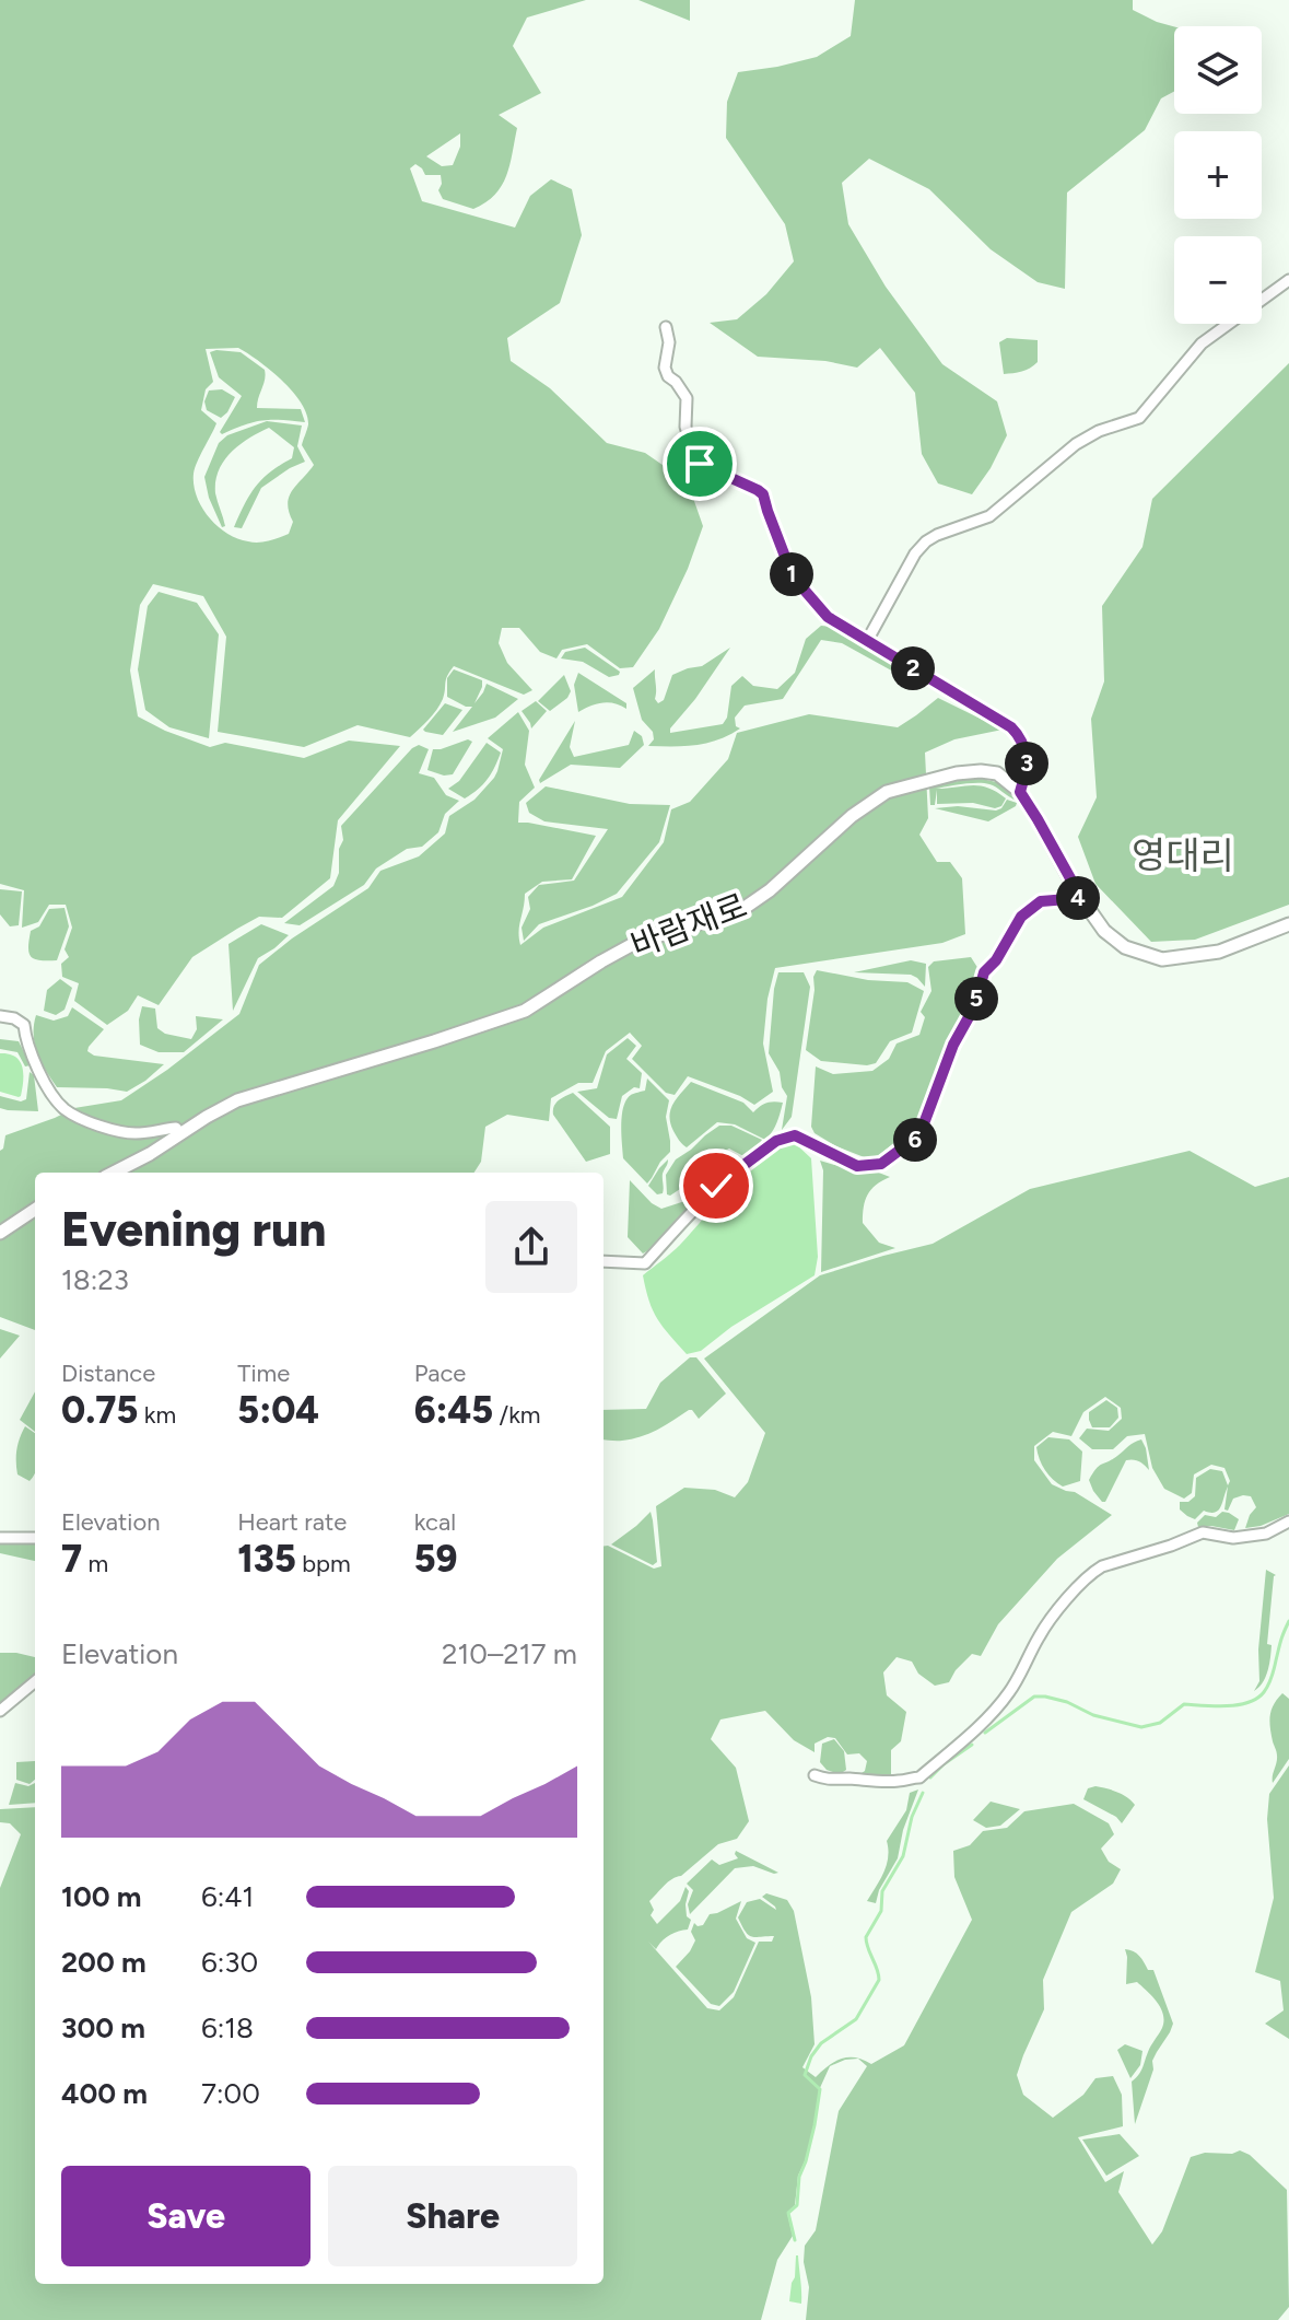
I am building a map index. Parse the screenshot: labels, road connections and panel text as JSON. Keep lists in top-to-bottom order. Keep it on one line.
{"streets":{"street":["바람재로"]},"districts":["영대리"],"page":{"map_buttons":["+","−"],"pins":["1","2","3","4","5","6"],"heading":["Evening run","18:23"],"stats":[["Distance","0.75 km"],["Time","5:04"],["Pace","6:45 /km"],["Elevation","7 m"],["Heart rate","135 bpm"],["kcal","59"]],"chart":["Elevation","210–217 m"],"list":[{"name":"100 m","note":"6:41"},{"name":"200 m","note":"6:30"},{"name":"300 m","note":"6:18"},{"name":"400 m","note":"7:00"}],"buttons":["Save","Share"]}}
